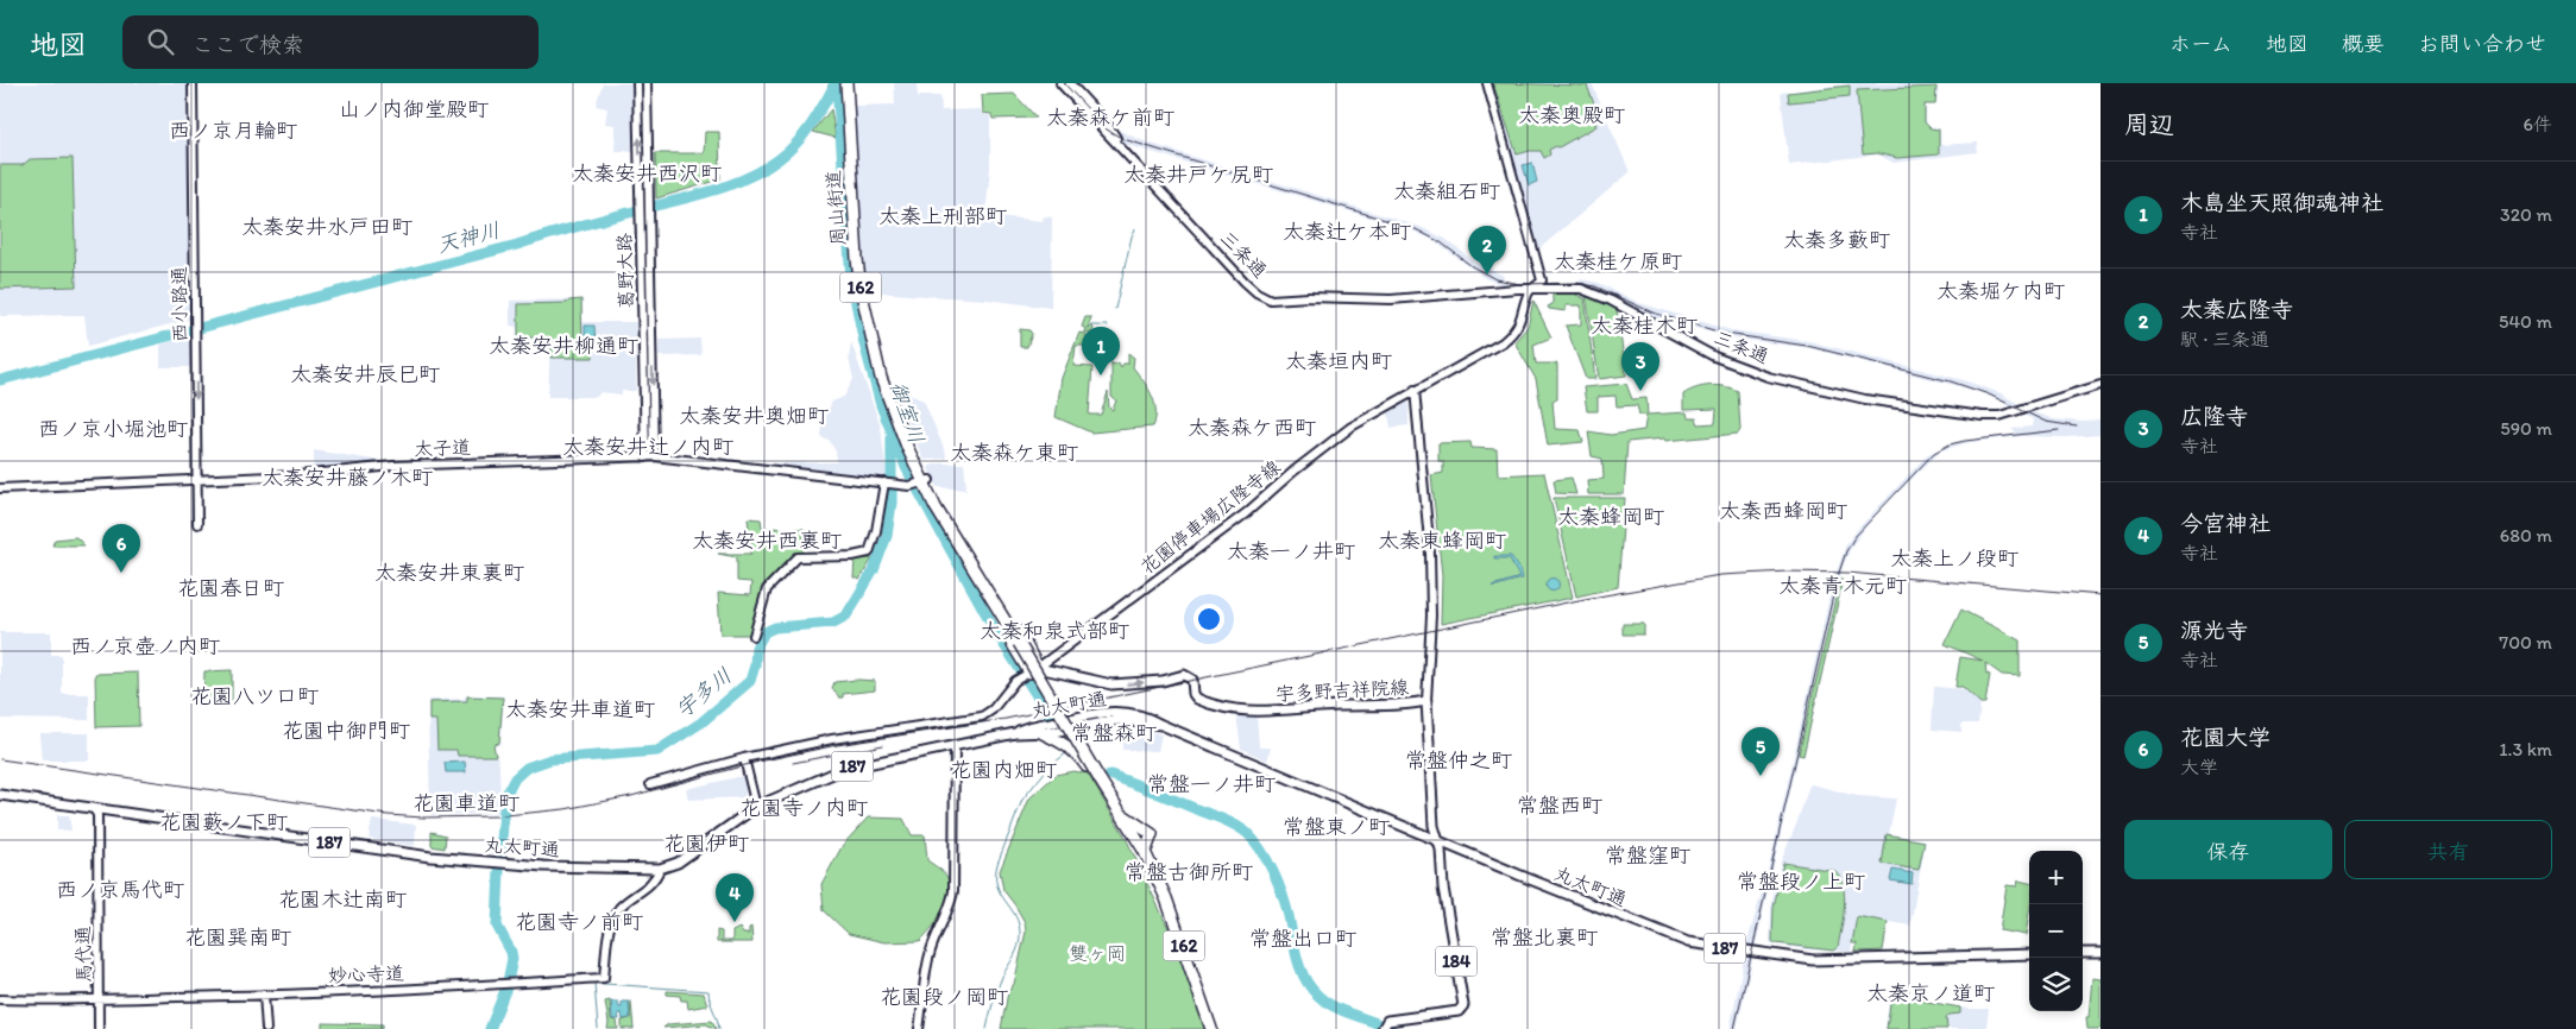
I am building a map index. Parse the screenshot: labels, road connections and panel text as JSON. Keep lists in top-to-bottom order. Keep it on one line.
{"streets":{"highway":["周山街道","162"],"main road":["三条通","葛野大路","西小路通","太子道","花園停車場広隆寺線","宇多野吉祥院線","丸太町通","187","馬代通","184","妙心寺道"]},"crossings":[["周山街道","太子道"],["三条通","花園停車場広隆寺線"],["葛野大路","太子道"],["西小路通","太子道"],["花園停車場広隆寺線","宇多野吉祥院線"],["宇多野吉祥院線","丸太町通"],["丸太町通","馬代通"],["丸太町通","妙心寺道"],["馬代通","妙心寺道"]],"one_way":["西小路通","宇多野吉祥院線"],"districts":["山ノ内御堂殿町","太秦奥殿町","太秦森ケ前町","西ノ京月輪町","太秦安井西沢町","太秦井戸ケ尻町","太秦組石町","太秦上刑部町","太秦安井水戸田町","太秦辻ケ本町","太秦多藪町","太秦桂ケ原町","太秦堀ケ内町","太秦桂木町","太秦安井柳通町","太秦垣内町","太秦安井辰巳町","太秦安井奥畑町","太秦森ケ西町","西ノ京小堀池町","太秦安井辻ノ内町","太秦森ケ東町","太秦安井藤ノ木町","太秦西蜂岡町","太秦蜂岡町","太秦安井西裏町","太秦東蜂岡町","太秦一ノ井町","太秦上ノ段町","太秦安井東裏町","太秦青木元町","花園春日町","太秦和泉式部町","西ノ京壺ノ内町","花園八ツ口町","太秦安井車道町","花園中御門町","常盤森町","常盤仲之町","花園内畑町","常盤一ノ井町","花園車道町","常盤西町","花園寺ノ内町","花園藪ノ下町","常盤東ノ町","花園伊町","常盤窪町","常盤古御所町","常盤段ノ上町","西ノ京馬代町","花園木辻南町","花園寺ノ前町","花園巽南町","常盤北裏町","常盤出口町","太秦京ノ道町","花園段ノ岡町"],"water":["天神川","御室川","宇多川"],"parks":["雙ヶ岡"],"page":{"header":"地図","search":"ここで検索","nav":["ホーム","地図","概要","お問い合わせ"],"heading":["周辺","6件"],"list":[{"mark":"1","name":"木島坐天照御魂神社","note":"寺社","value":"320 m"},{"mark":"2","name":"太秦広隆寺","note":"駅 · 三条通","value":"540 m"},{"mark":"3","name":"広隆寺","note":"寺社","value":"590 m"},{"mark":"4","name":"今宮神社","note":"寺社","value":"680 m"},{"mark":"5","name":"源光寺","note":"寺社","value":"700 m"},{"mark":"6","name":"花園大学","note":"大学","value":"1.3 km"}],"pins":["2","1","3","6","5","4"],"buttons":["保存","共有"],"map_buttons":["+","−"]}}
